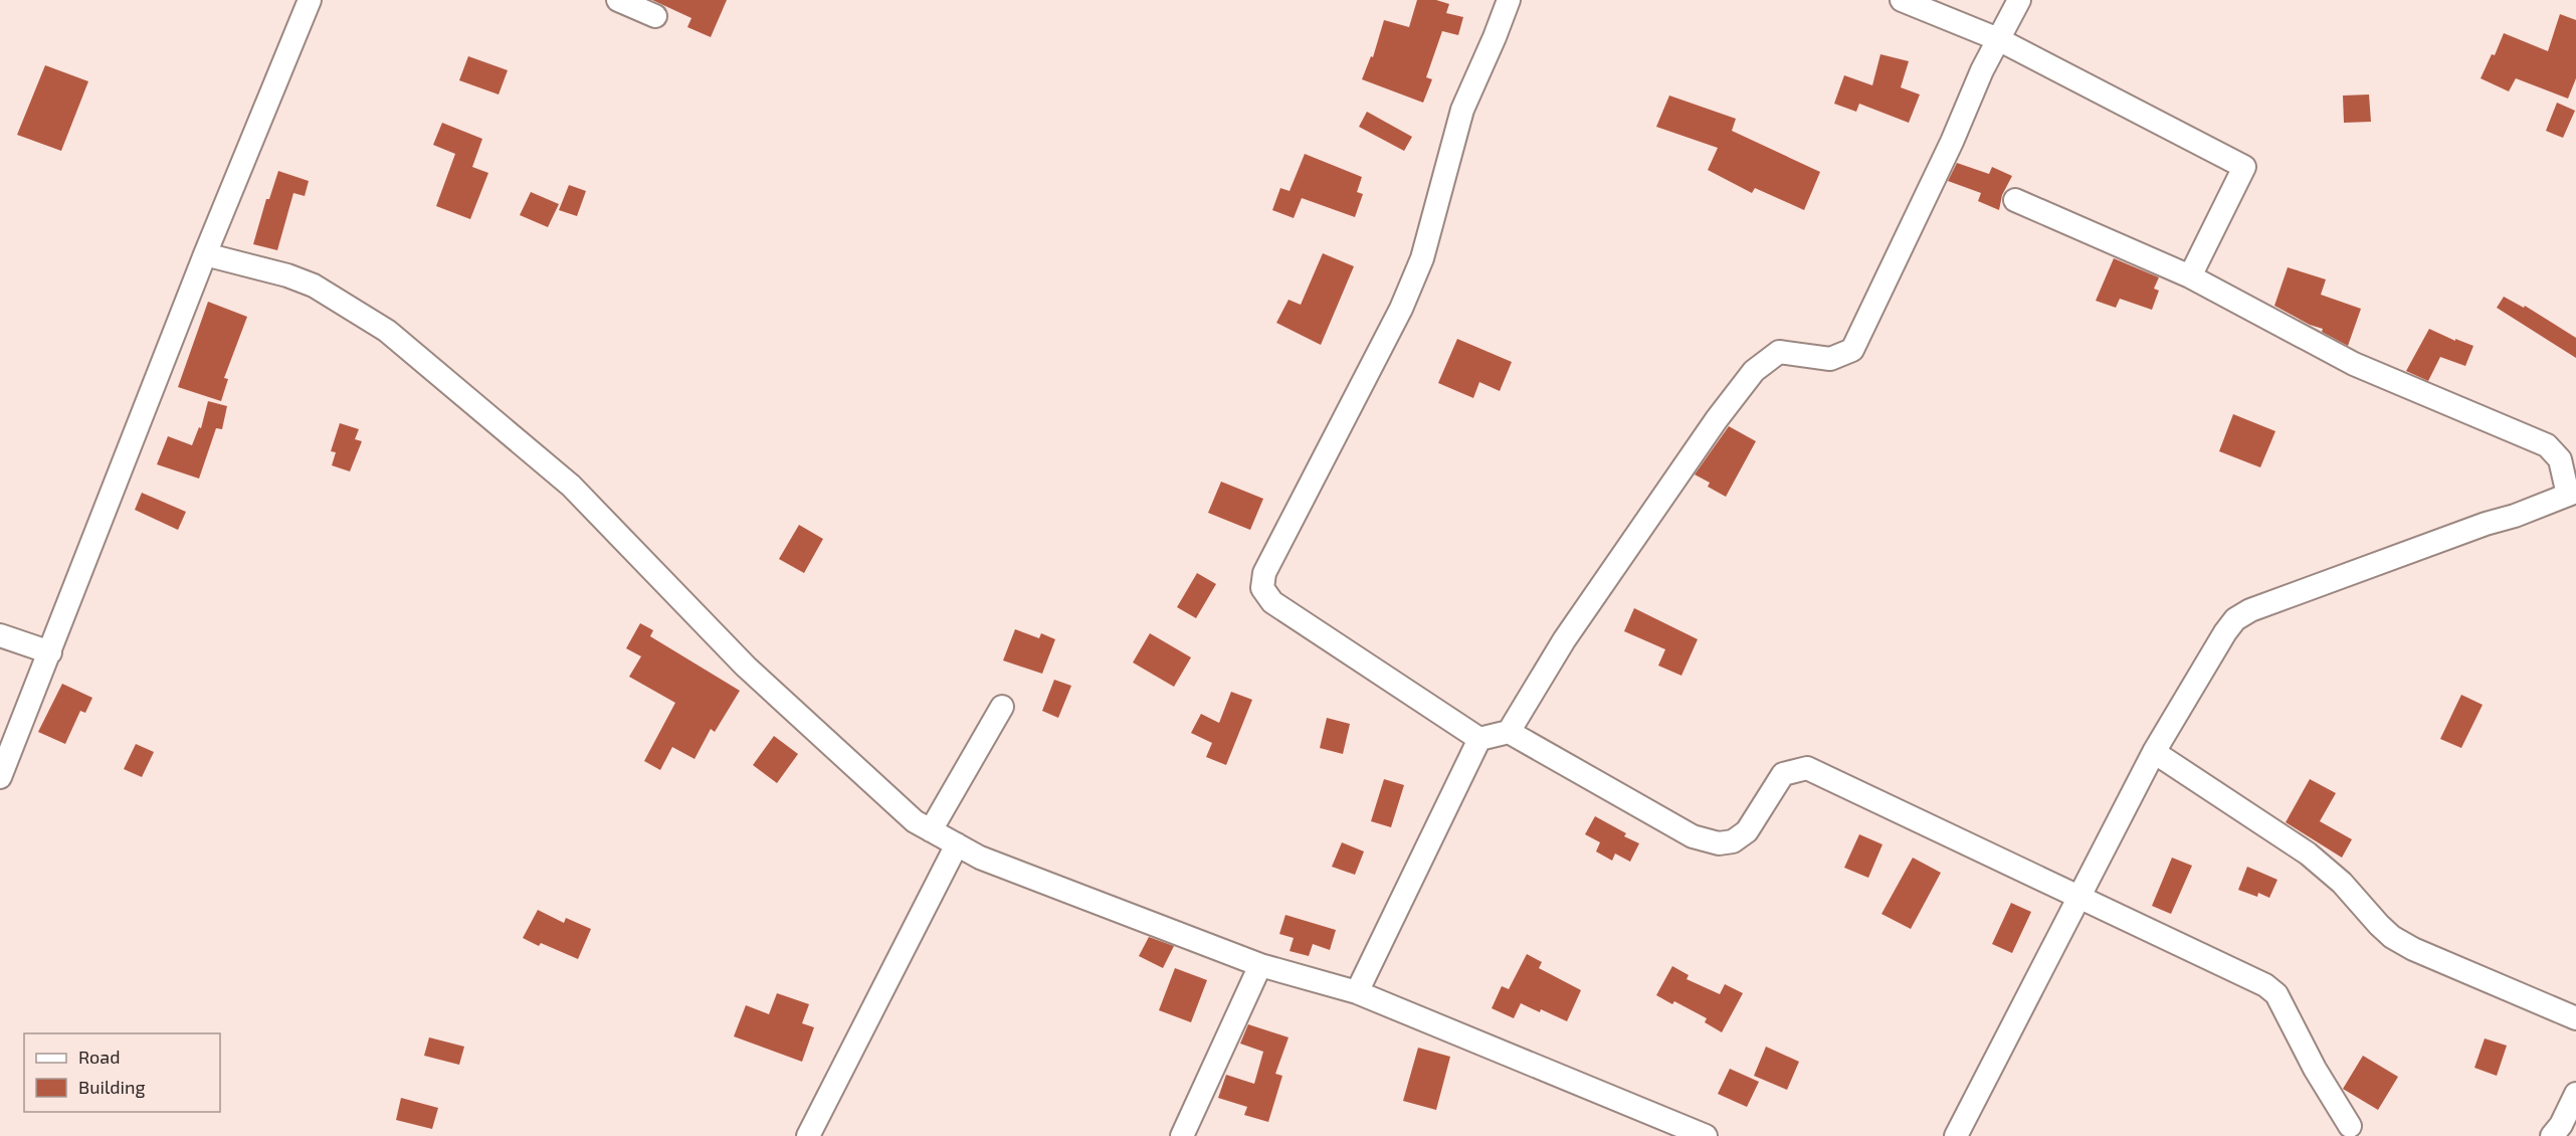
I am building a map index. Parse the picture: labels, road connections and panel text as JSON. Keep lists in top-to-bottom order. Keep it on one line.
{"legend":["Road","Building"]}
